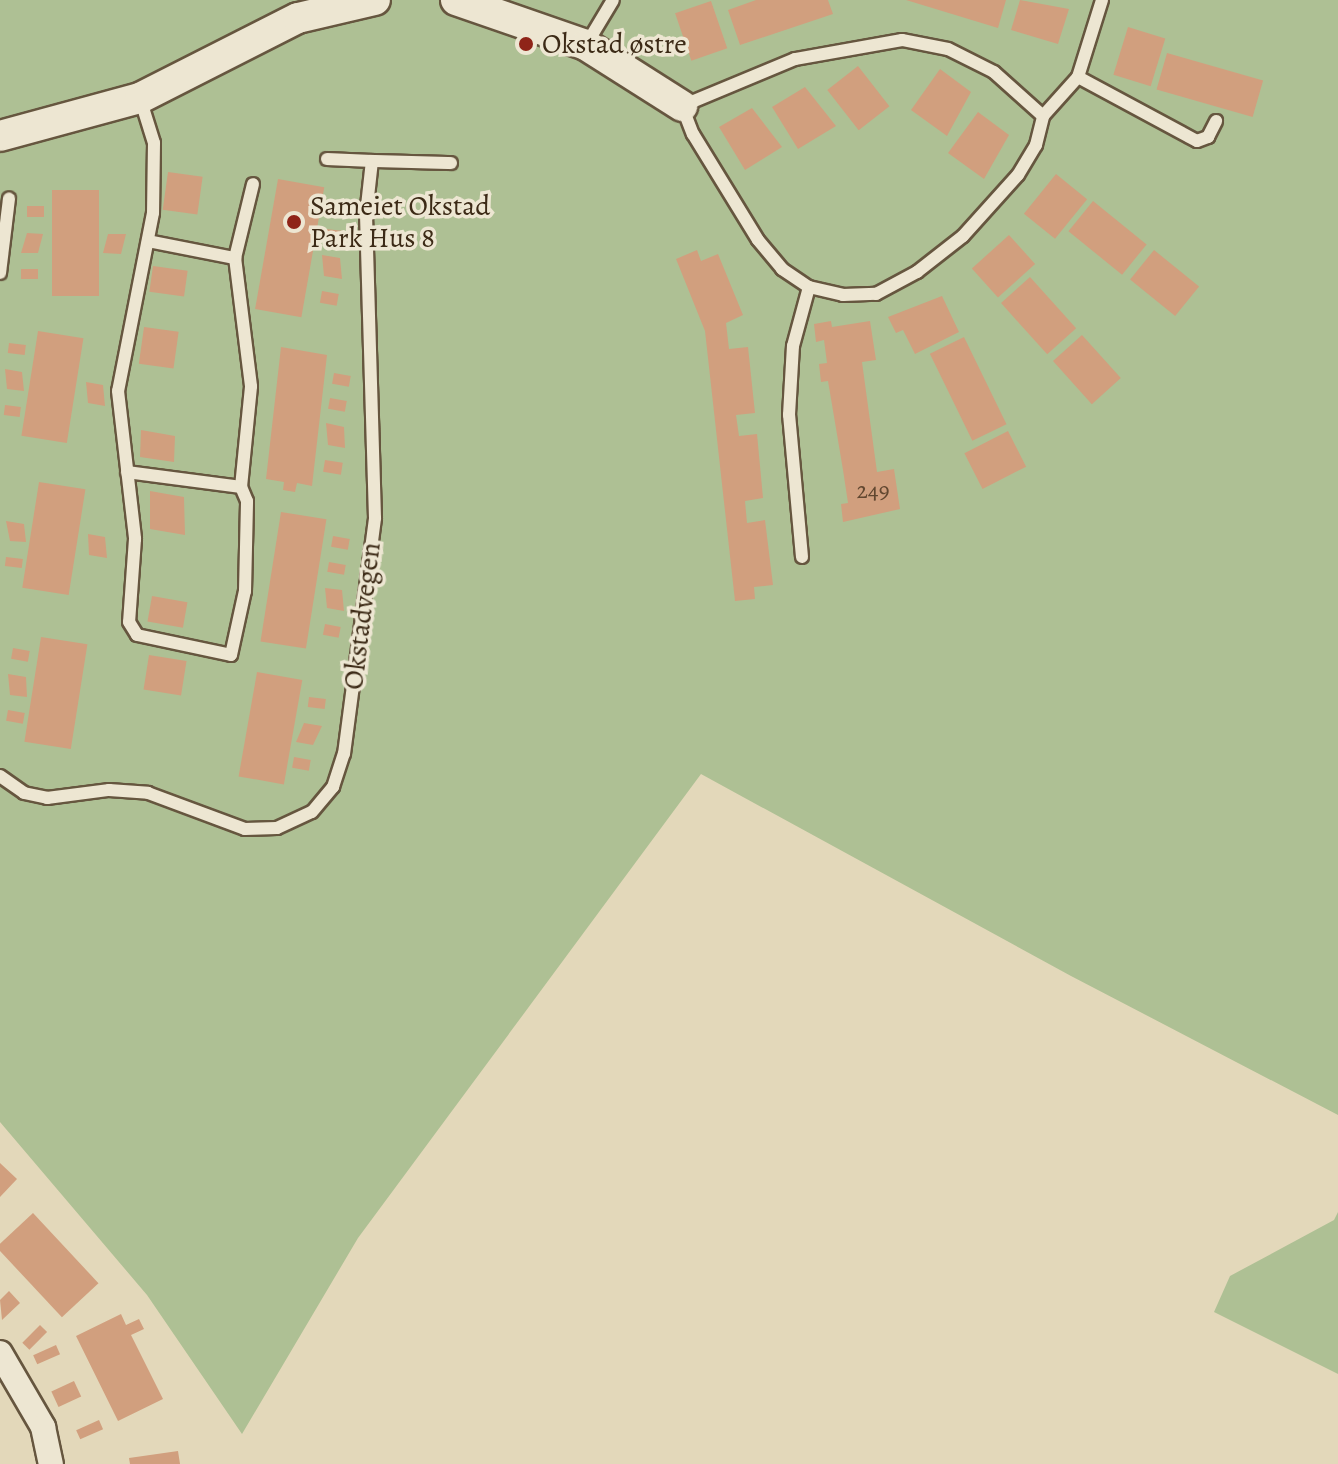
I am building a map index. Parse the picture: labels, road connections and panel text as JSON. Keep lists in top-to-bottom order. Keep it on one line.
{"streets":{"lane":["Okstadvegen"]},"places":["Okstad østre","Sameiet Okstad Park Hus 8"],"house_numbers":["249"]}
